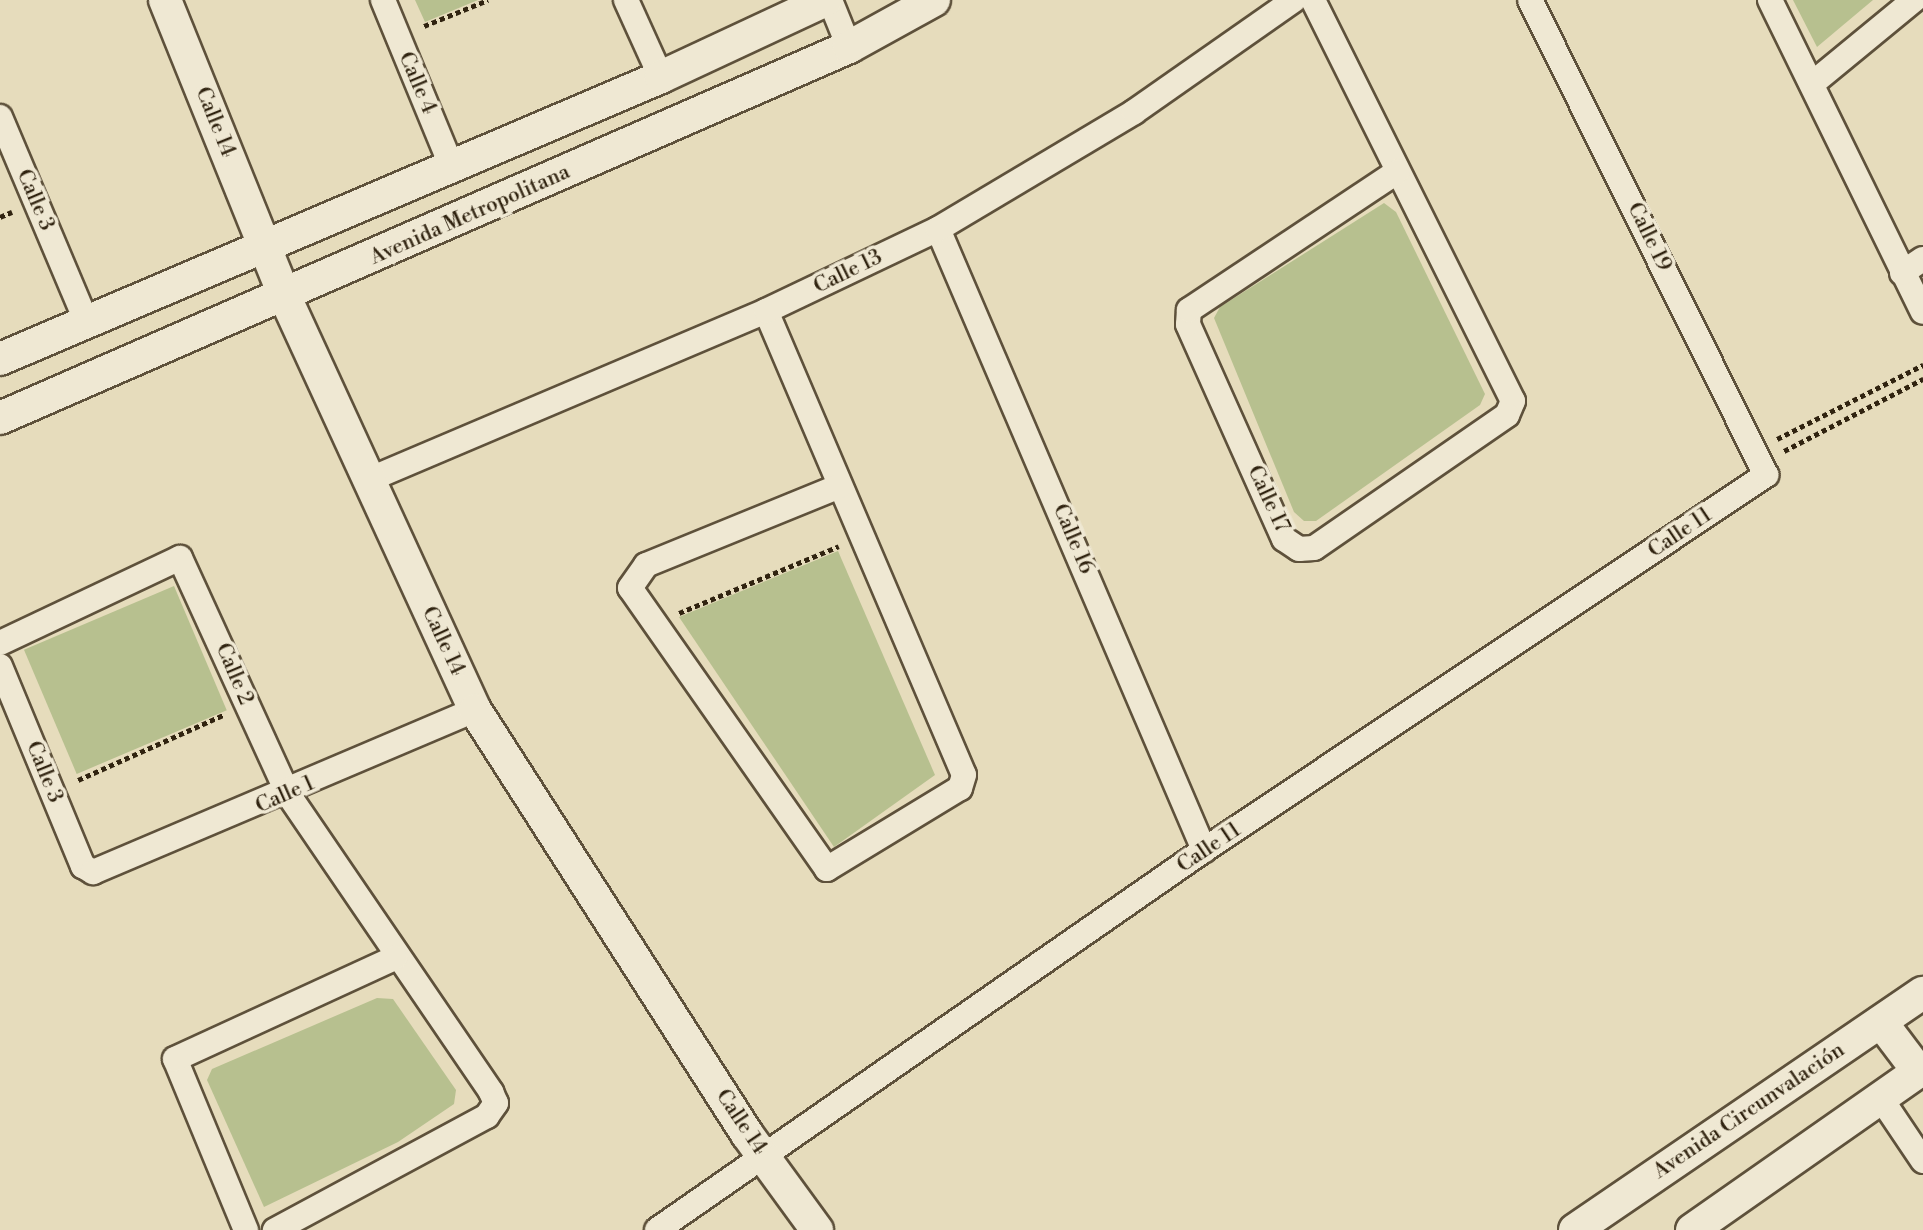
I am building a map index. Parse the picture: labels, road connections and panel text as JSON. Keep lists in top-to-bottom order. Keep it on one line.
{"streets":{"street":["Calle 4","Calle 14","Calle 3","Avenida Metropolitana","Calle 19","Calle 13","Calle 17","Calle 11","Calle 16","Calle 2","Calle 1","Avenida Circunvalación"]},"crossings":[["Calle 14","Avenida Metropolitana"],["Calle 14","Calle 13"],["Calle 14","Calle 11"],["Calle 14","Calle 1"],["Calle 3","Calle 1"],["Calle 19","Calle 11"],["Calle 13","Calle 16"],["Calle 11","Calle 16"],["Calle 2","Calle 1"]]}
